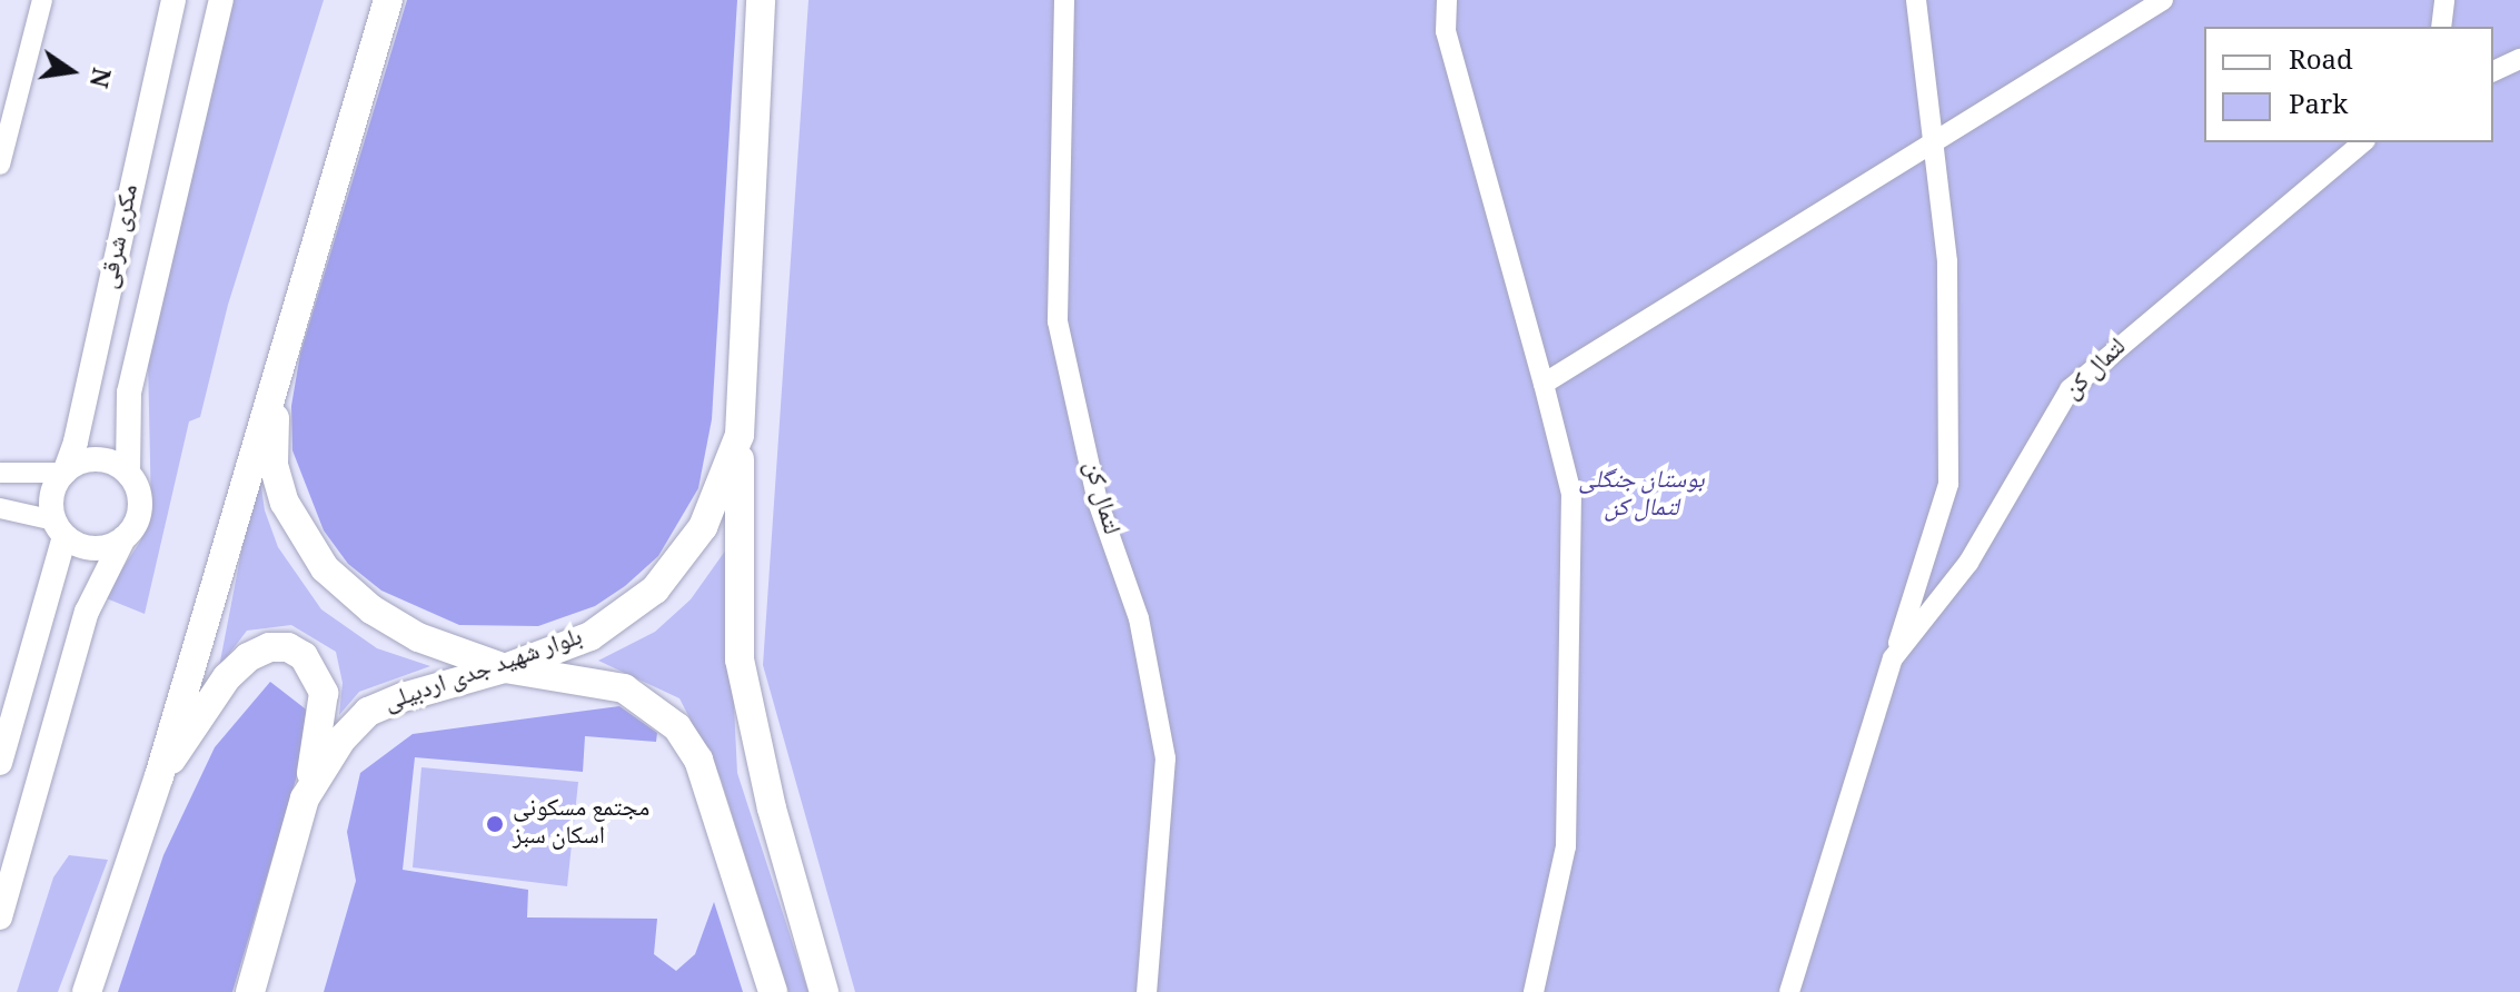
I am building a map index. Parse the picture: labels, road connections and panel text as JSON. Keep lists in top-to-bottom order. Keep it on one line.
{"streets":{"main road":["بلوار شهید جدی اردبیلی"],"street":["مکری شرقی","لتمال کن"]},"parks":["بوستان جنگلی لتمال کن"],"places":["مجتمع مسکونی اسکان سبز"],"legend":["Road","Park"],"north":"right"}
